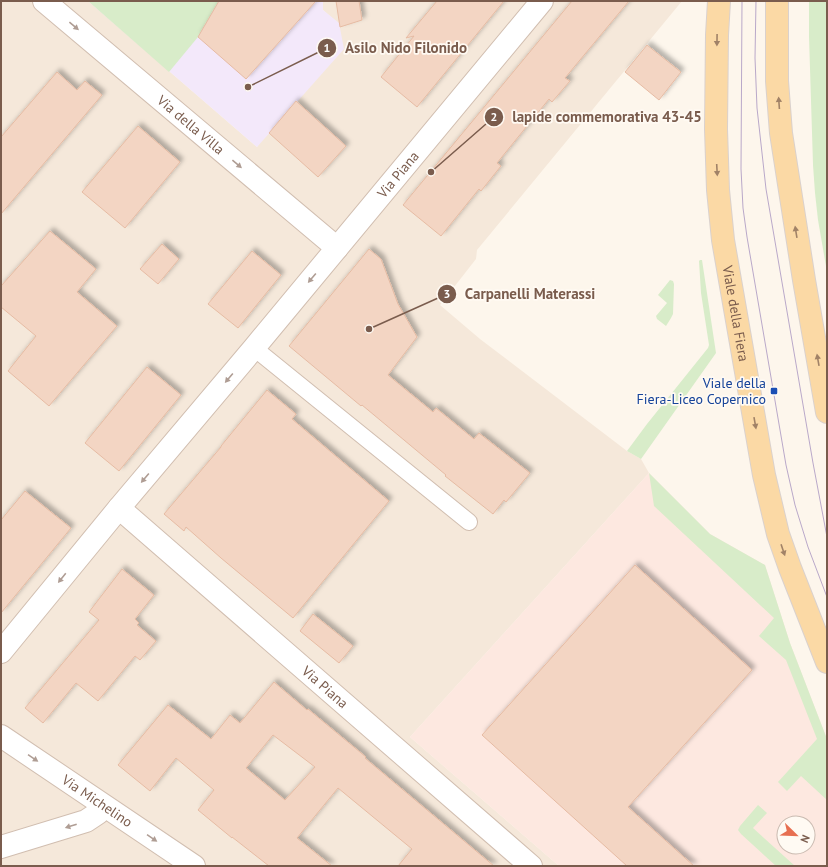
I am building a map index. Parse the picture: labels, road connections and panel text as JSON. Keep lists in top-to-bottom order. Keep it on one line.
{"streets":{"main road":["Viale della Fiera"],"street":["Via della Villa","Via Piana","Via Michelino"]},"crossings":[["Via della Villa","Via Piana"]],"one_way":["Via della Villa","Via Piana","Via Michelino"],"places":{"other":["Asilo Nido Filonido","lapide commemorativa 43-45","Carpanelli Materassi"],"transit":["Viale della Fiera-Liceo Copernico"]},"north":"bottom right"}
